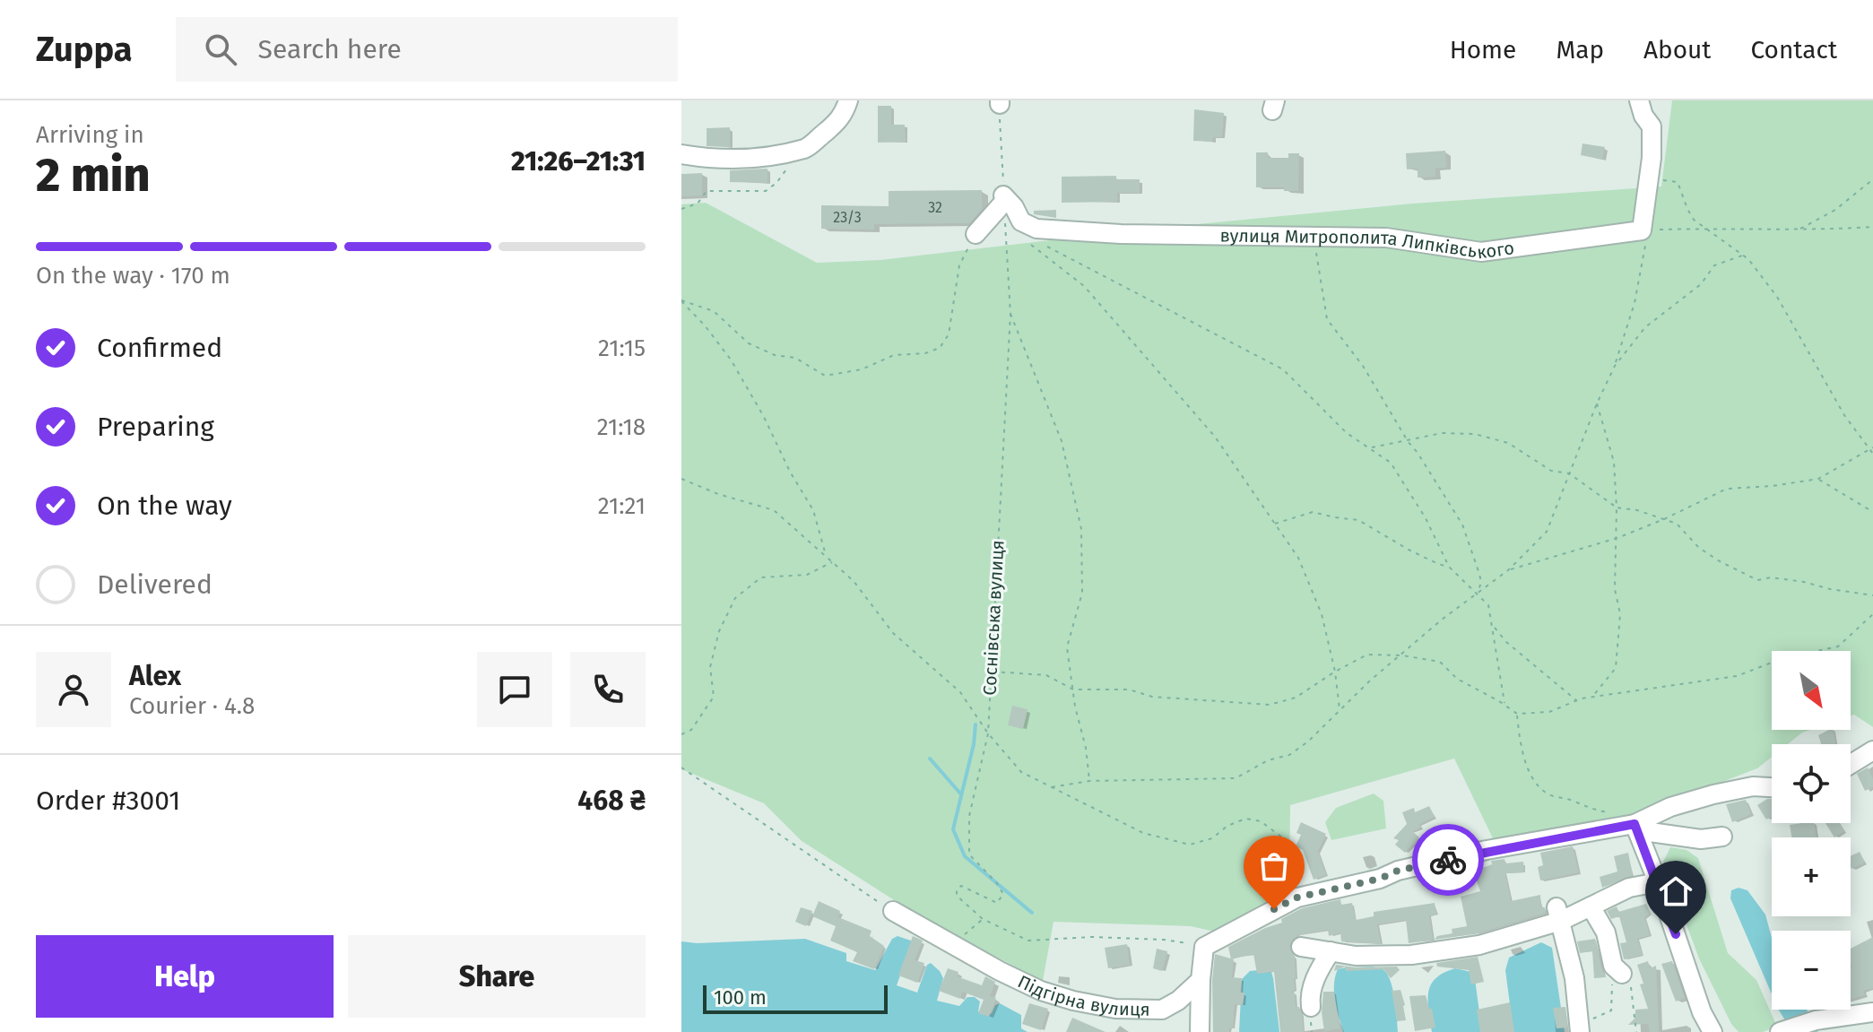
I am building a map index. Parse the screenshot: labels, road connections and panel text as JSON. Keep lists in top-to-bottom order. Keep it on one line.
{"streets":{"street":["вулиця Митрополита Липківського","Підгірна вулиця"],"path":["Соснівська вулиця"]},"crossings":[["вулиця Митрополита Липківського","Соснівська вулиця"]],"house_numbers":["32","23/3"],"scale_bar":"100 m","north":"bottom right","page":{"header":"Zuppa","search":"Search here","nav":["Home","Map","About","Contact"],"heading":["2 min","Arriving in","21:26–21:31"],"panel":["Alex","Courier · 4.8","Order #3001","468 ₴"],"bar":"On the way · 170 m","list":[["Confirmed","21:15"],["Preparing","21:18"],["On the way","21:21"],"Delivered"],"map_buttons":["+","−"],"buttons":["Help","Share"],"scale":"100 m"}}
